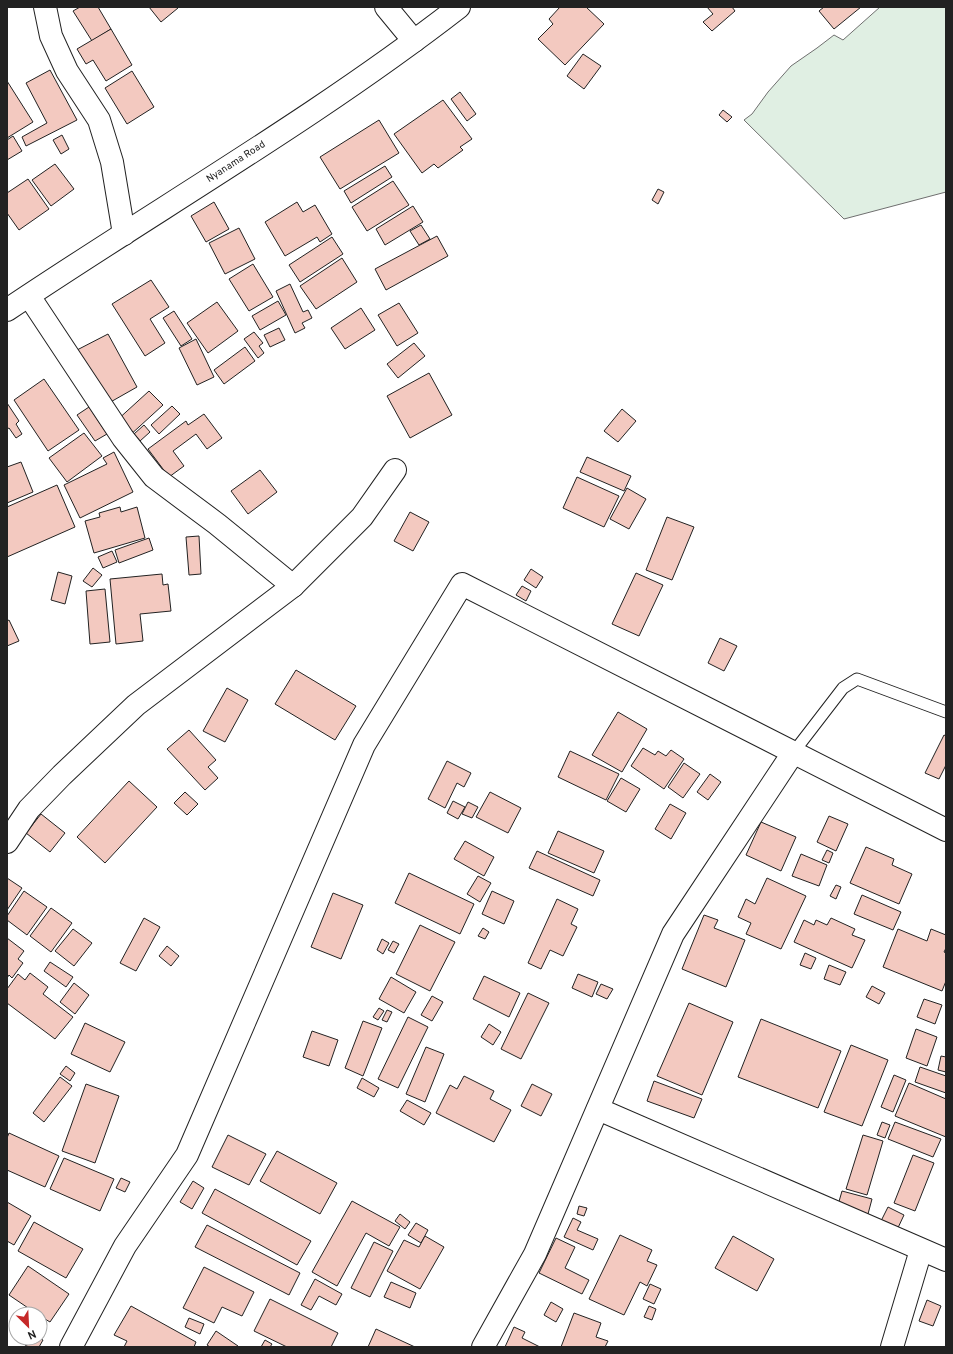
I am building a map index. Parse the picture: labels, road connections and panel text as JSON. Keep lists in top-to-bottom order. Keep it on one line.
{"streets":{"street":["Nyanama Road"]},"north":"bottom right"}
